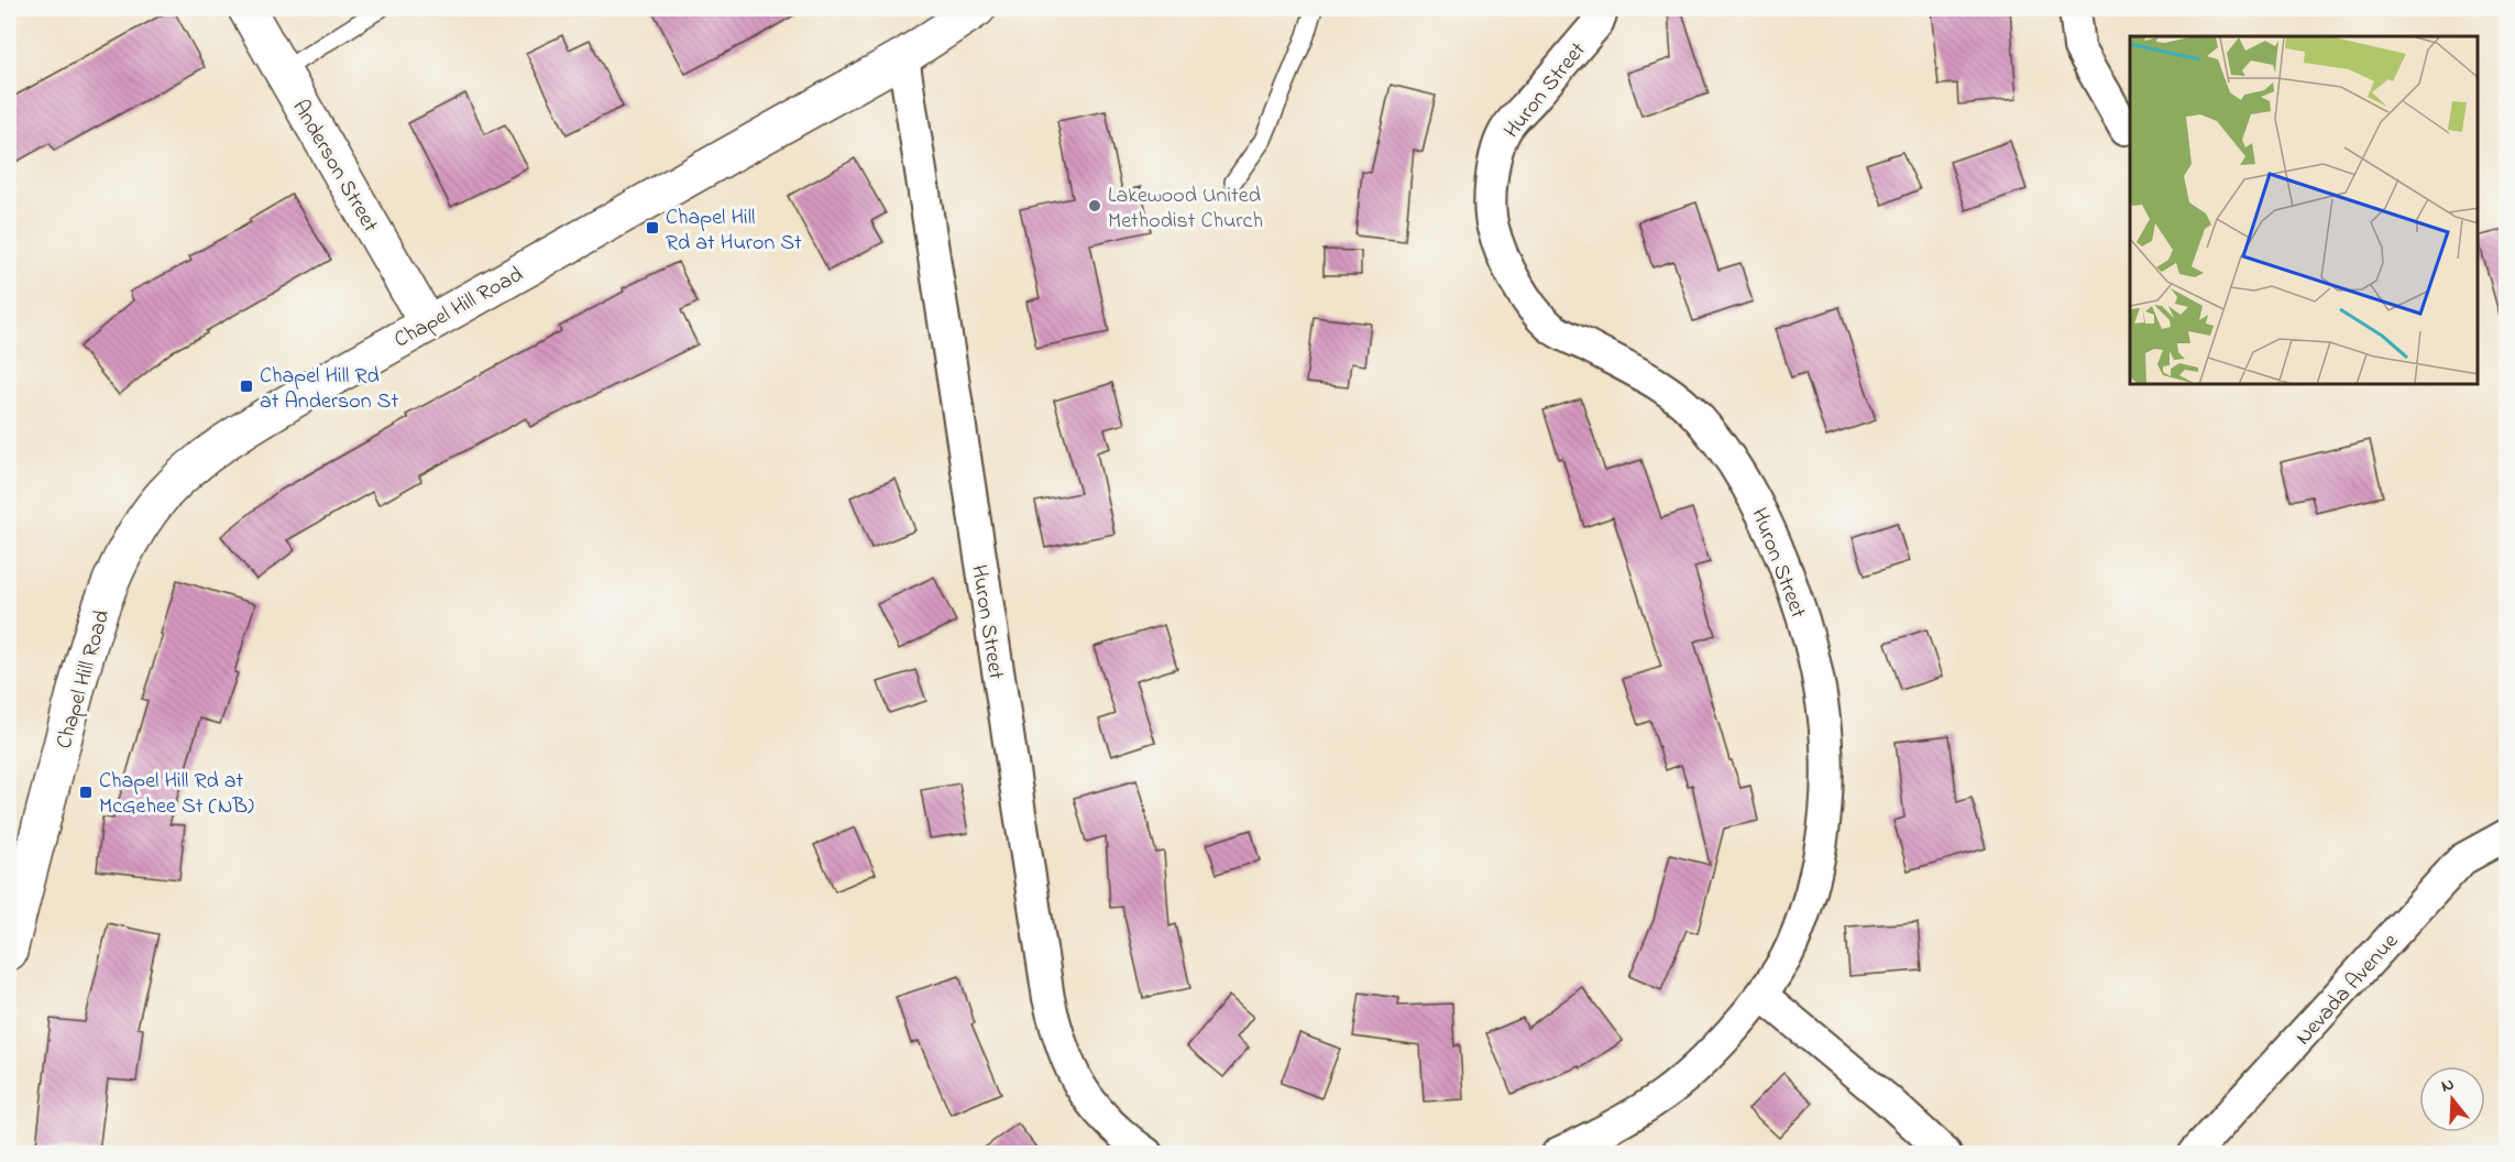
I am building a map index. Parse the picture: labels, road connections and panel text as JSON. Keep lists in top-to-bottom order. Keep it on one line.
{"streets":{"street":["Huron Street","Anderson Street","Chapel Hill Road","Nevada Avenue"]},"crossings":[["Huron Street","Chapel Hill Road"],["Anderson Street","Chapel Hill Road"]],"places":{"other":["Lakewood United Methodist Church"],"transit":["Chapel Hill Rd at Huron St","Chapel Hill Rd at Anderson St","Chapel Hill Rd at McGehee St (NB)"]},"north":"top"}
